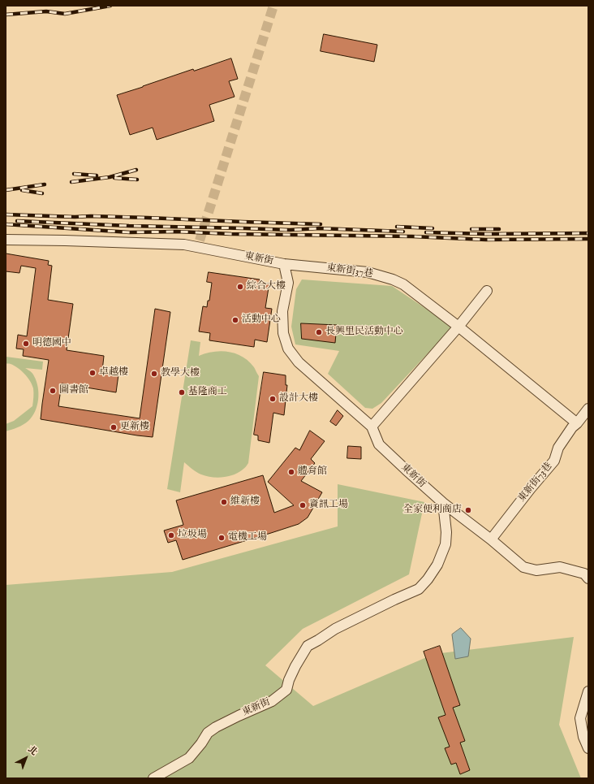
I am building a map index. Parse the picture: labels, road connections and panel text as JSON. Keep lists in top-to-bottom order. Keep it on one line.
{"streets":{"street":["東新街","東新街37巷","東新街73巷"]},"crossings":[["東新街","東新街37巷"],["東新街","東新街73巷"],["東新街37巷","東新街73巷"]],"places":["綜合大樓","活動中心","長興里民活動中心","明德國中","卓越樓","教學大樓","圖書館","基隆商工","設計大樓","更新樓","體育館","維新樓","資訊工場","全家便利商店","垃圾場","電機工場"],"north":"top right"}
